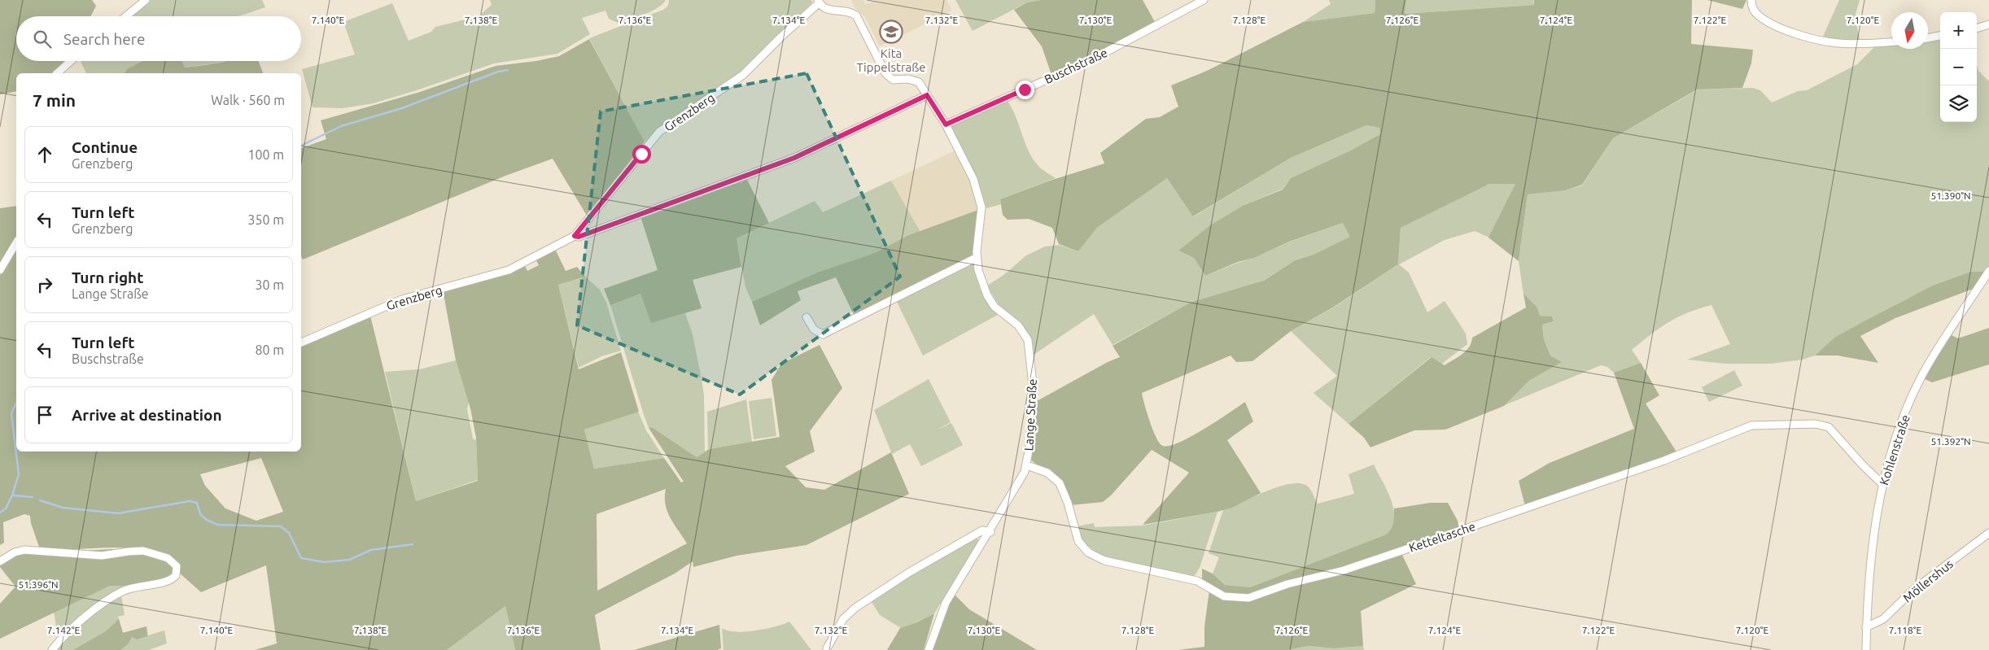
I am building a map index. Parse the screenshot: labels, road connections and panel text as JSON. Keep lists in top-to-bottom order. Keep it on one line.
{"streets":{"street":["Buschstraße","Grenzberg","Lange Straße","Kohlenstraße","Ketteltasche","Möllershus"]},"crossings":[["Buschstraße","Lange Straße"],["Grenzberg","Lange Straße"],["Lange Straße","Ketteltasche"],["Kohlenstraße","Ketteltasche"],["Kohlenstraße","Möllershus"]],"places":{"school or university":["Kita Tippelstraße"]},"north":"bottom","page":{"map_buttons":["+","−"],"search":"Search here","heading":["7 min","Walk · 560 m"],"list":[["Continue","Grenzberg","100 m"],["Turn left","Grenzberg","350 m"],["Turn right","Lange Straße","30 m"],["Turn left","Buschstraße","80 m"],"Arrive at destination"]},"coordinates":["7.140°E","7.138°E","7.136°E","7.134°E","7.132°E","7.130°E","7.128°E","7.126°E","7.124°E","7.122°E","7.120°E","51.390°N","51.392°N","51.396°N","7.142°E","7.118°E"]}
